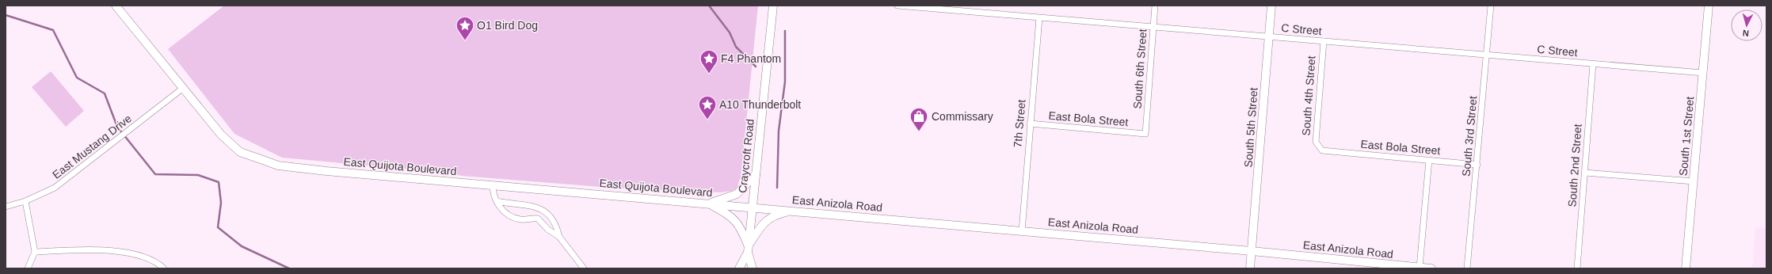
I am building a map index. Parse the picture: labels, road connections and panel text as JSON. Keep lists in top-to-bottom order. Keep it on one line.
{"streets":{"street":["C Street","South 6th Street","South 4th Street","East Bola Street","7th Street","South 5th Street","South 3rd Street","South 1st Street","East Mustang Drive","Craycroft Road","South 2nd Street","East Quijota Boulevard","East Anizola Road"]},"crossings":[["C Street","South 6th Street"],["C Street","South 4th Street"],["C Street","7th Street"],["C Street","South 5th Street"],["C Street","South 3rd Street"],["C Street","South 1st Street"],["C Street","South 2nd Street"],["South 6th Street","East Bola Street"],["South 4th Street","East Bola Street"],["East Bola Street","7th Street"],["East Bola Street","South 3rd Street"],["7th Street","East Anizola Road"],["South 5th Street","East Anizola Road"],["East Mustang Drive","East Quijota Boulevard"],["Craycroft Road","East Quijota Boulevard"],["Craycroft Road","East Anizola Road"],["East Quijota Boulevard","East Anizola Road"]],"places":{"place":["O1 Bird Dog","F4 Phantom","A10 Thunderbolt"],"shop":["Commissary"]},"north":"bottom"}
